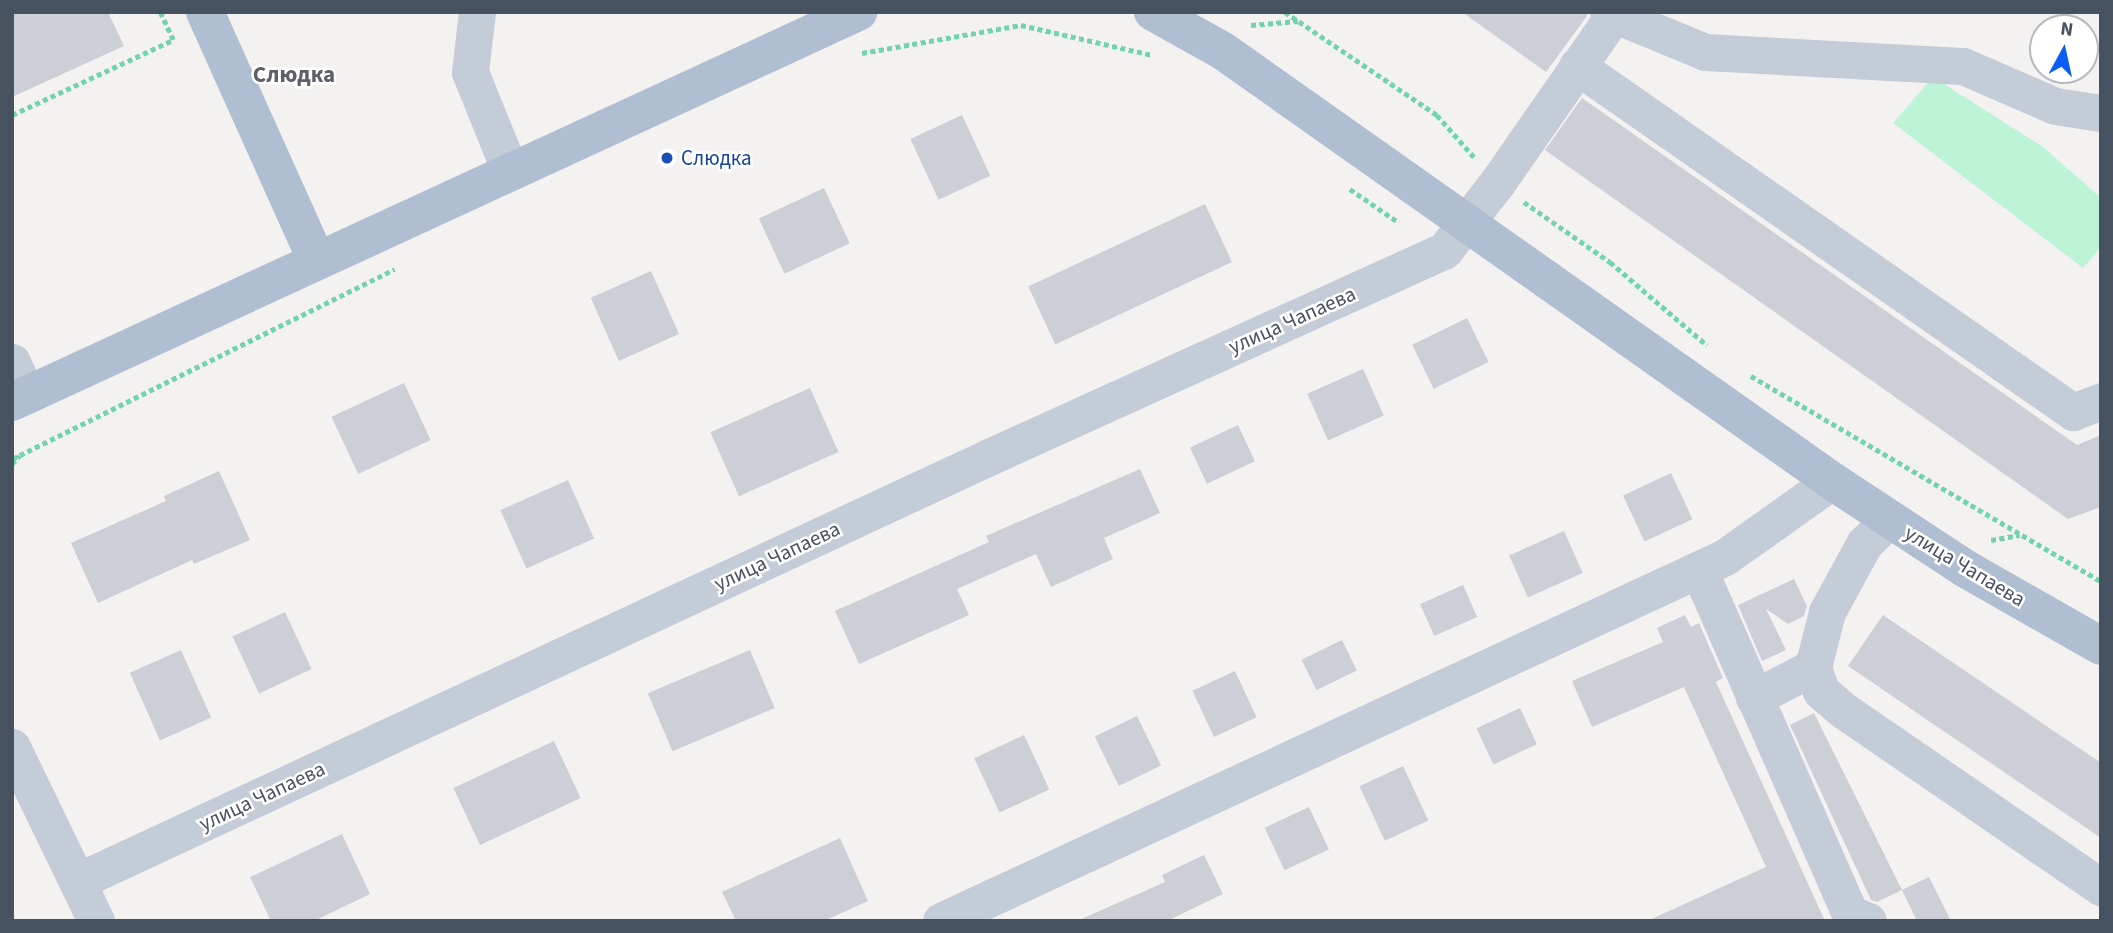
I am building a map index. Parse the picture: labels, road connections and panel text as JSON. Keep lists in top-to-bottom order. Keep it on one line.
{"streets":{"main road":["улица Чапаева"]},"districts":["Слюдка"],"places":["Слюдка"],"north":"top"}
